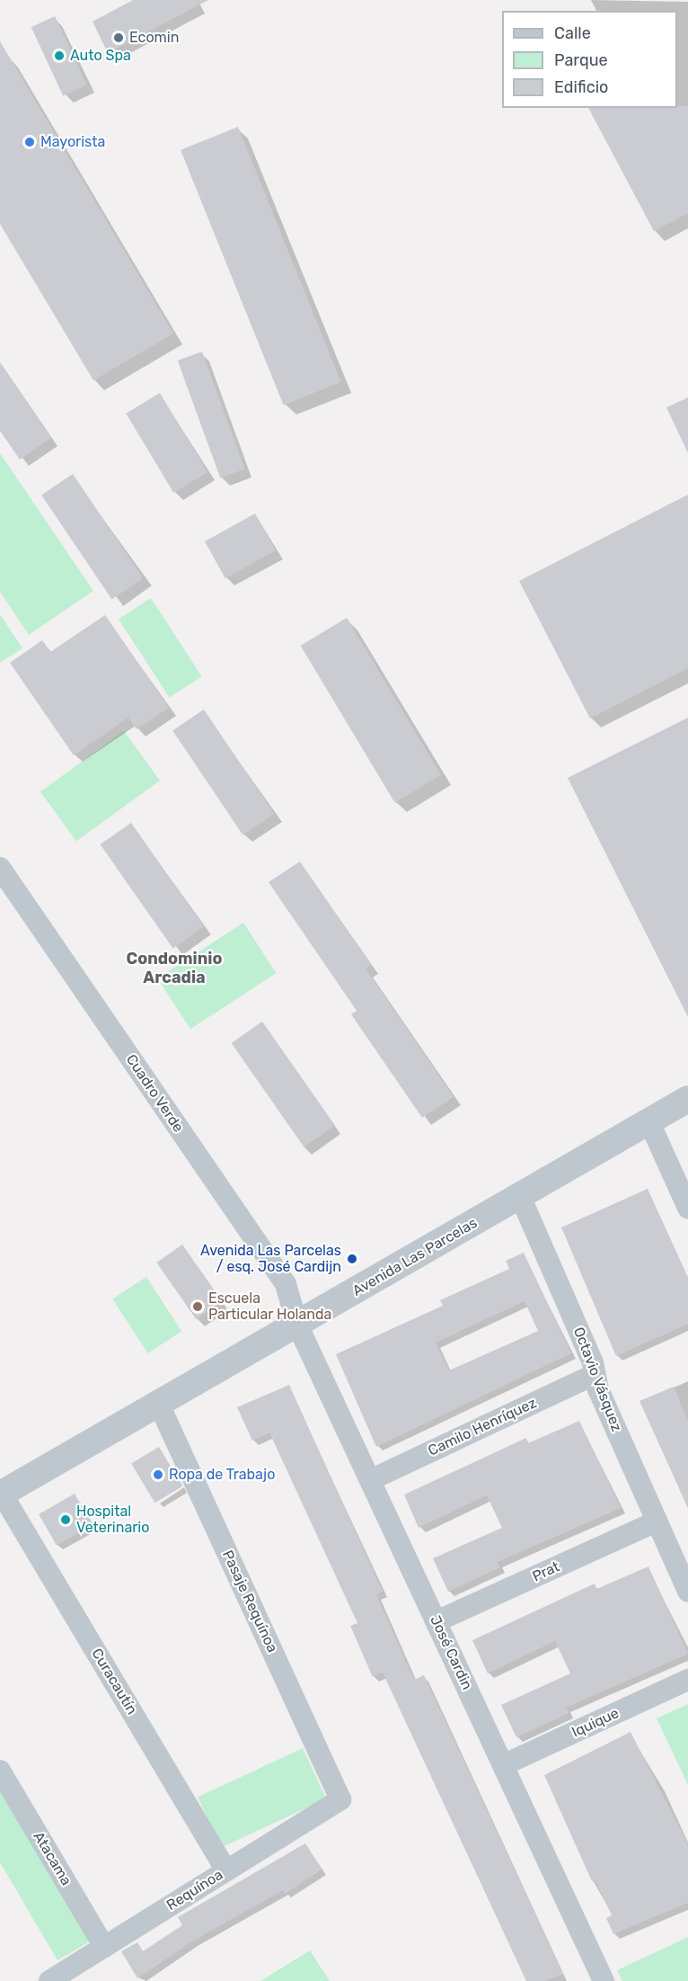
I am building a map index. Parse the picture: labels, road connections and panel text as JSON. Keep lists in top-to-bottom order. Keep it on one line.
{"streets":{"street":["Cuadro Verde","Avenida Las Parcelas","Octavio Vásquez","Camilo Henríquez","Prat","Pasaje Requínoa","José Cardin","Curacautín","Iquique","Atacama","Requínoa"]},"crossings":[["Cuadro Verde","Avenida Las Parcelas"],["Cuadro Verde","José Cardin"],["Avenida Las Parcelas","Octavio Vásquez"],["Avenida Las Parcelas","Pasaje Requínoa"],["Avenida Las Parcelas","José Cardin"],["Avenida Las Parcelas","Curacautín"],["Octavio Vásquez","Camilo Henríquez"],["Octavio Vásquez","Prat"],["Camilo Henríquez","José Cardin"],["Prat","José Cardin"],["Pasaje Requínoa","Requínoa"],["José Cardin","Iquique"],["Curacautín","Requínoa"],["Atacama","Requínoa"]],"districts":["Condominio Arcadia"],"places":["Ecomin","Auto Spa","Mayorista","Avenida Las Parcelas / esq. José Cardijn","Escuela Particular Holanda","Ropa de Trabajo","Hospital Veterinario"],"legend":["Calle","Parque","Edificio"]}
